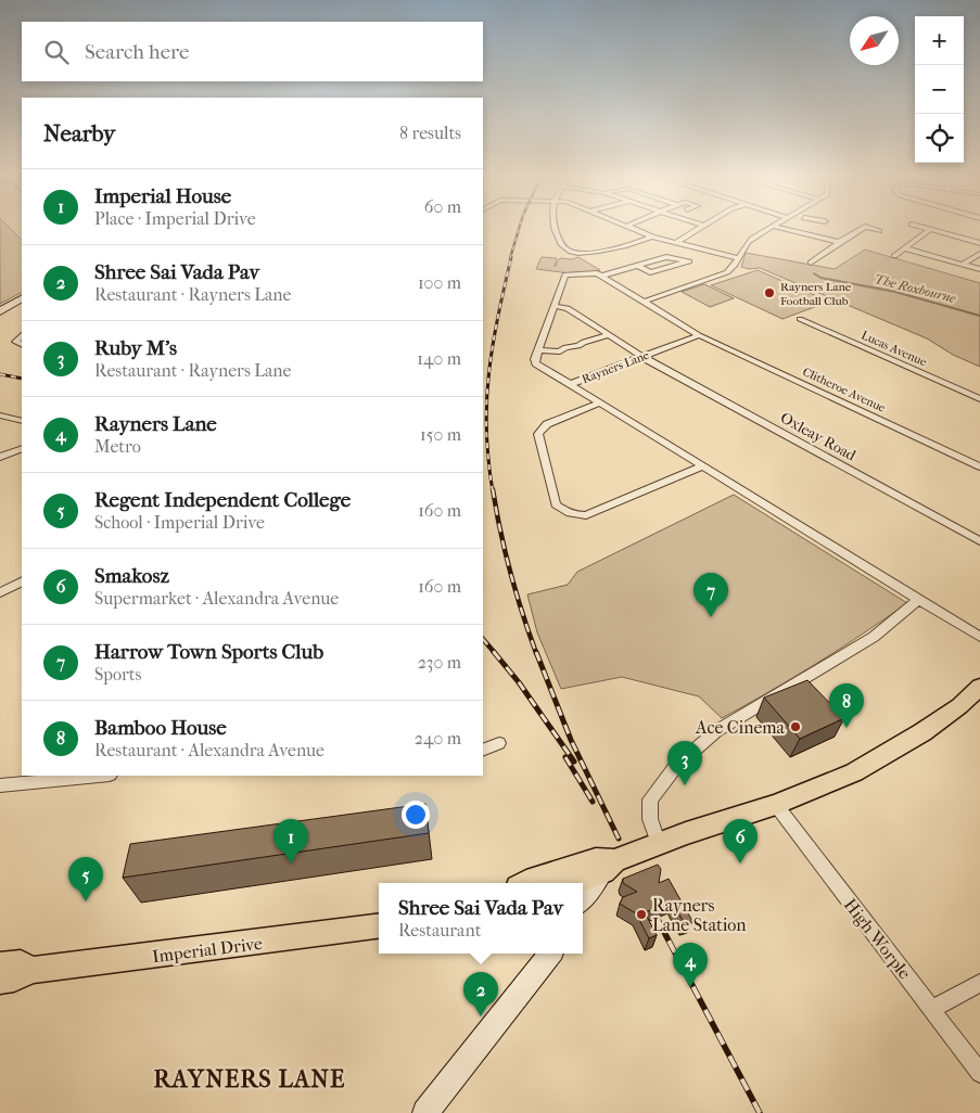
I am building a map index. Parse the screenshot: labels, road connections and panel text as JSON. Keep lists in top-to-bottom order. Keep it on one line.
{"streets":{"main road":["Imperial Drive"],"street":["Lucas Avenue","Rayners Lane","Clitheroe Avenue","Oxleay Road","High Worple"]},"crossings":[["Rayners Lane","Clitheroe Avenue"],["Rayners Lane","Oxleay Road"]],"districts":["RAYNERS LANE"],"water":["The Roxbourne"],"places":["Rayners Lane Football Club","Ace Cinema","Rayners Lane Station"],"north":"bottom left","page":{"map_buttons":["+","−"],"search":"Search here","heading":["Nearby","8 results"],"list":[{"mark":"1","name":"Imperial House","note":"Place · Imperial Drive","value":"60 m"},{"mark":"2","name":"Shree Sai Vada Pav","note":"Restaurant · Rayners Lane","value":"100 m"},{"mark":"3","name":"Ruby M's","note":"Restaurant · Rayners Lane","value":"140 m"},{"mark":"4","name":"Rayners Lane","note":"Metro","value":"150 m"},{"mark":"5","name":"Regent Independent College","note":"School · Imperial Drive","value":"160 m"},{"mark":"6","name":"Smakosz","note":"Supermarket · Alexandra Avenue","value":"160 m"},{"mark":"7","name":"Harrow Town Sports Club","note":"Sports","value":"230 m"},{"mark":"8","name":"Bamboo House","note":"Restaurant · Alexandra Avenue","value":"240 m"}],"pins":["7","8","3","1","6","5","4","2"],"popup":["Shree Sai Vada Pav","Restaurant"]}}
